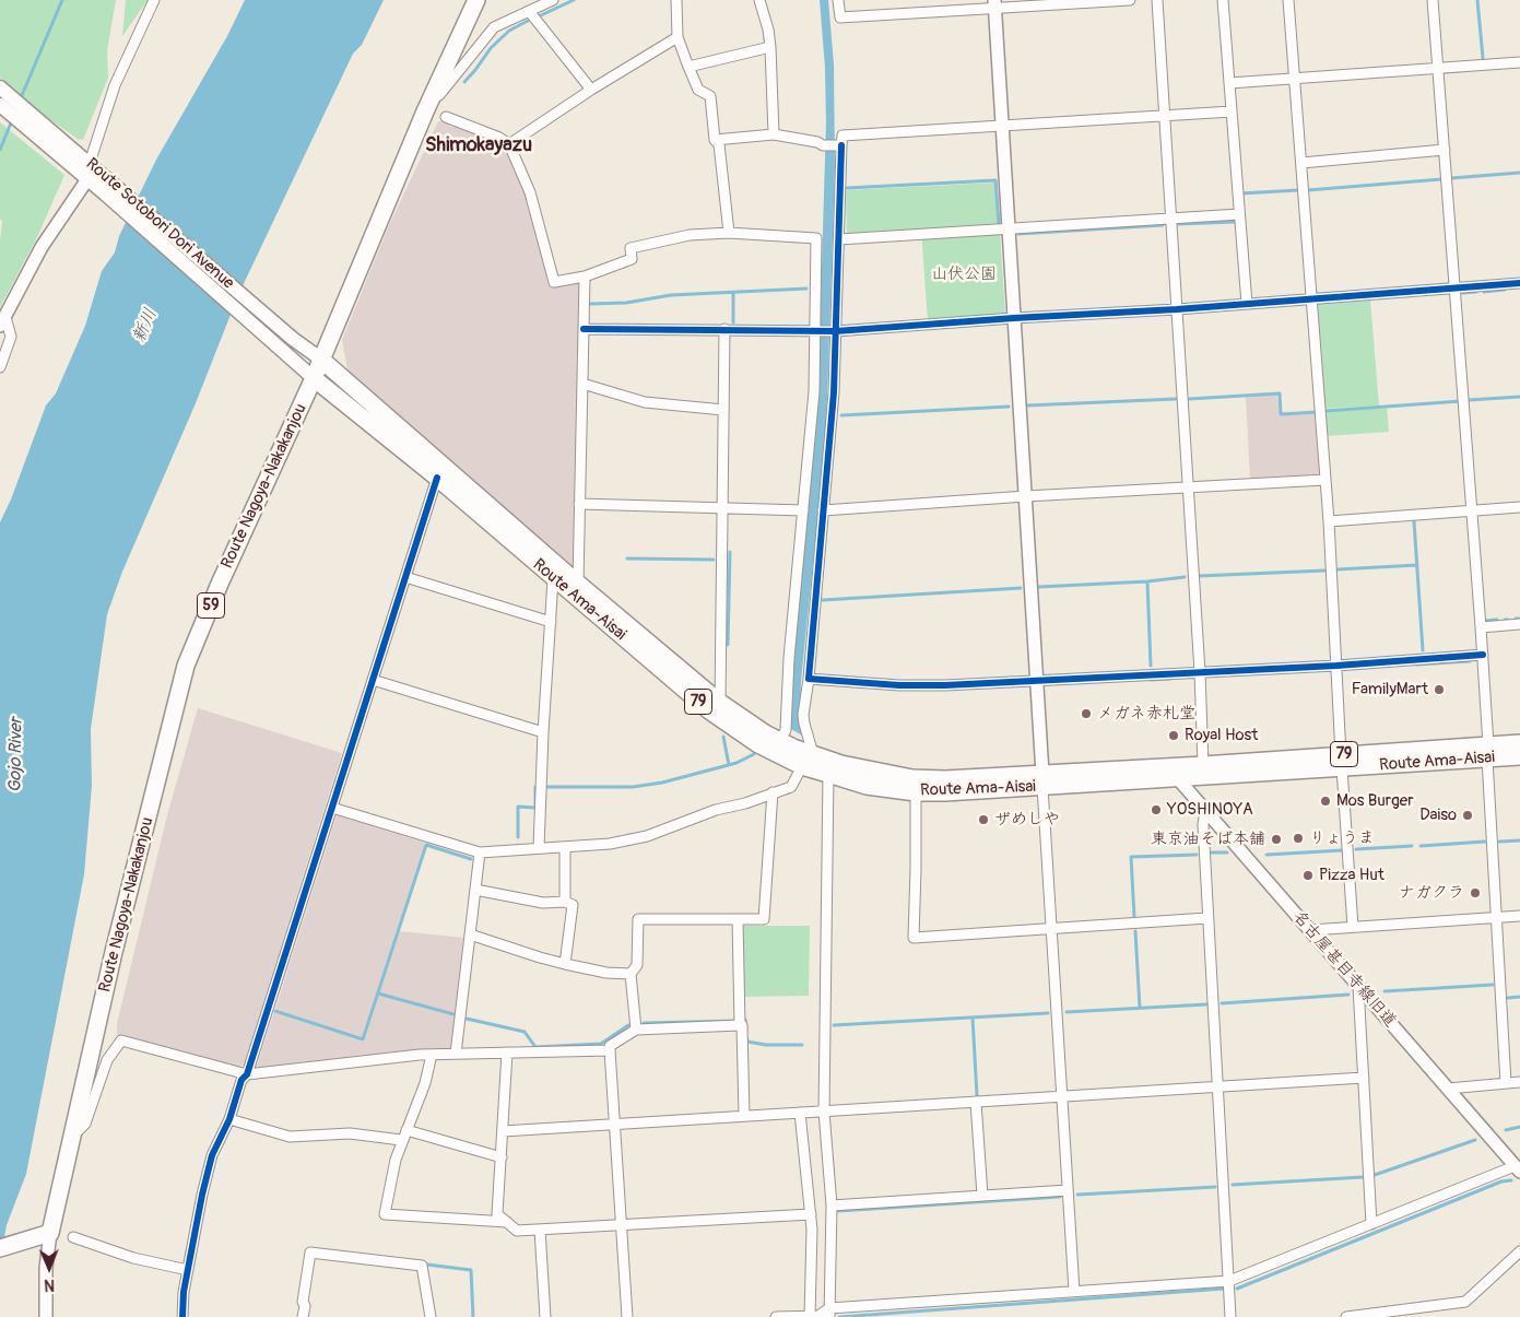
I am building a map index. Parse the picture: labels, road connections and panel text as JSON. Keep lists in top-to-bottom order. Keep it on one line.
{"streets":{"main road":["Route Sotobori Dori Avenue","Route Nagoya-Nakakanjou","Route Ama-Aisai","59","79"],"street":["名古屋甚目寺線旧道"]},"crossings":[["Route Sotobori Dori Avenue","Route Nagoya-Nakakanjou"],["Route Sotobori Dori Avenue","Route Ama-Aisai"],["Route Nagoya-Nakakanjou","Route Ama-Aisai"],["Route Ama-Aisai","名古屋甚目寺線旧道"]],"districts":["Shimokayazu"],"water":["新川","Gojo River"],"parks":["山伏公園"],"places":["FamilyMart","メガネ赤札堂","Royal Host","Mos Burger","YOSHINOYA","Daiso","ザめしや","りょうま","東京油そば本舗","Pizza Hut","ナガクラ"],"north":"bottom"}
